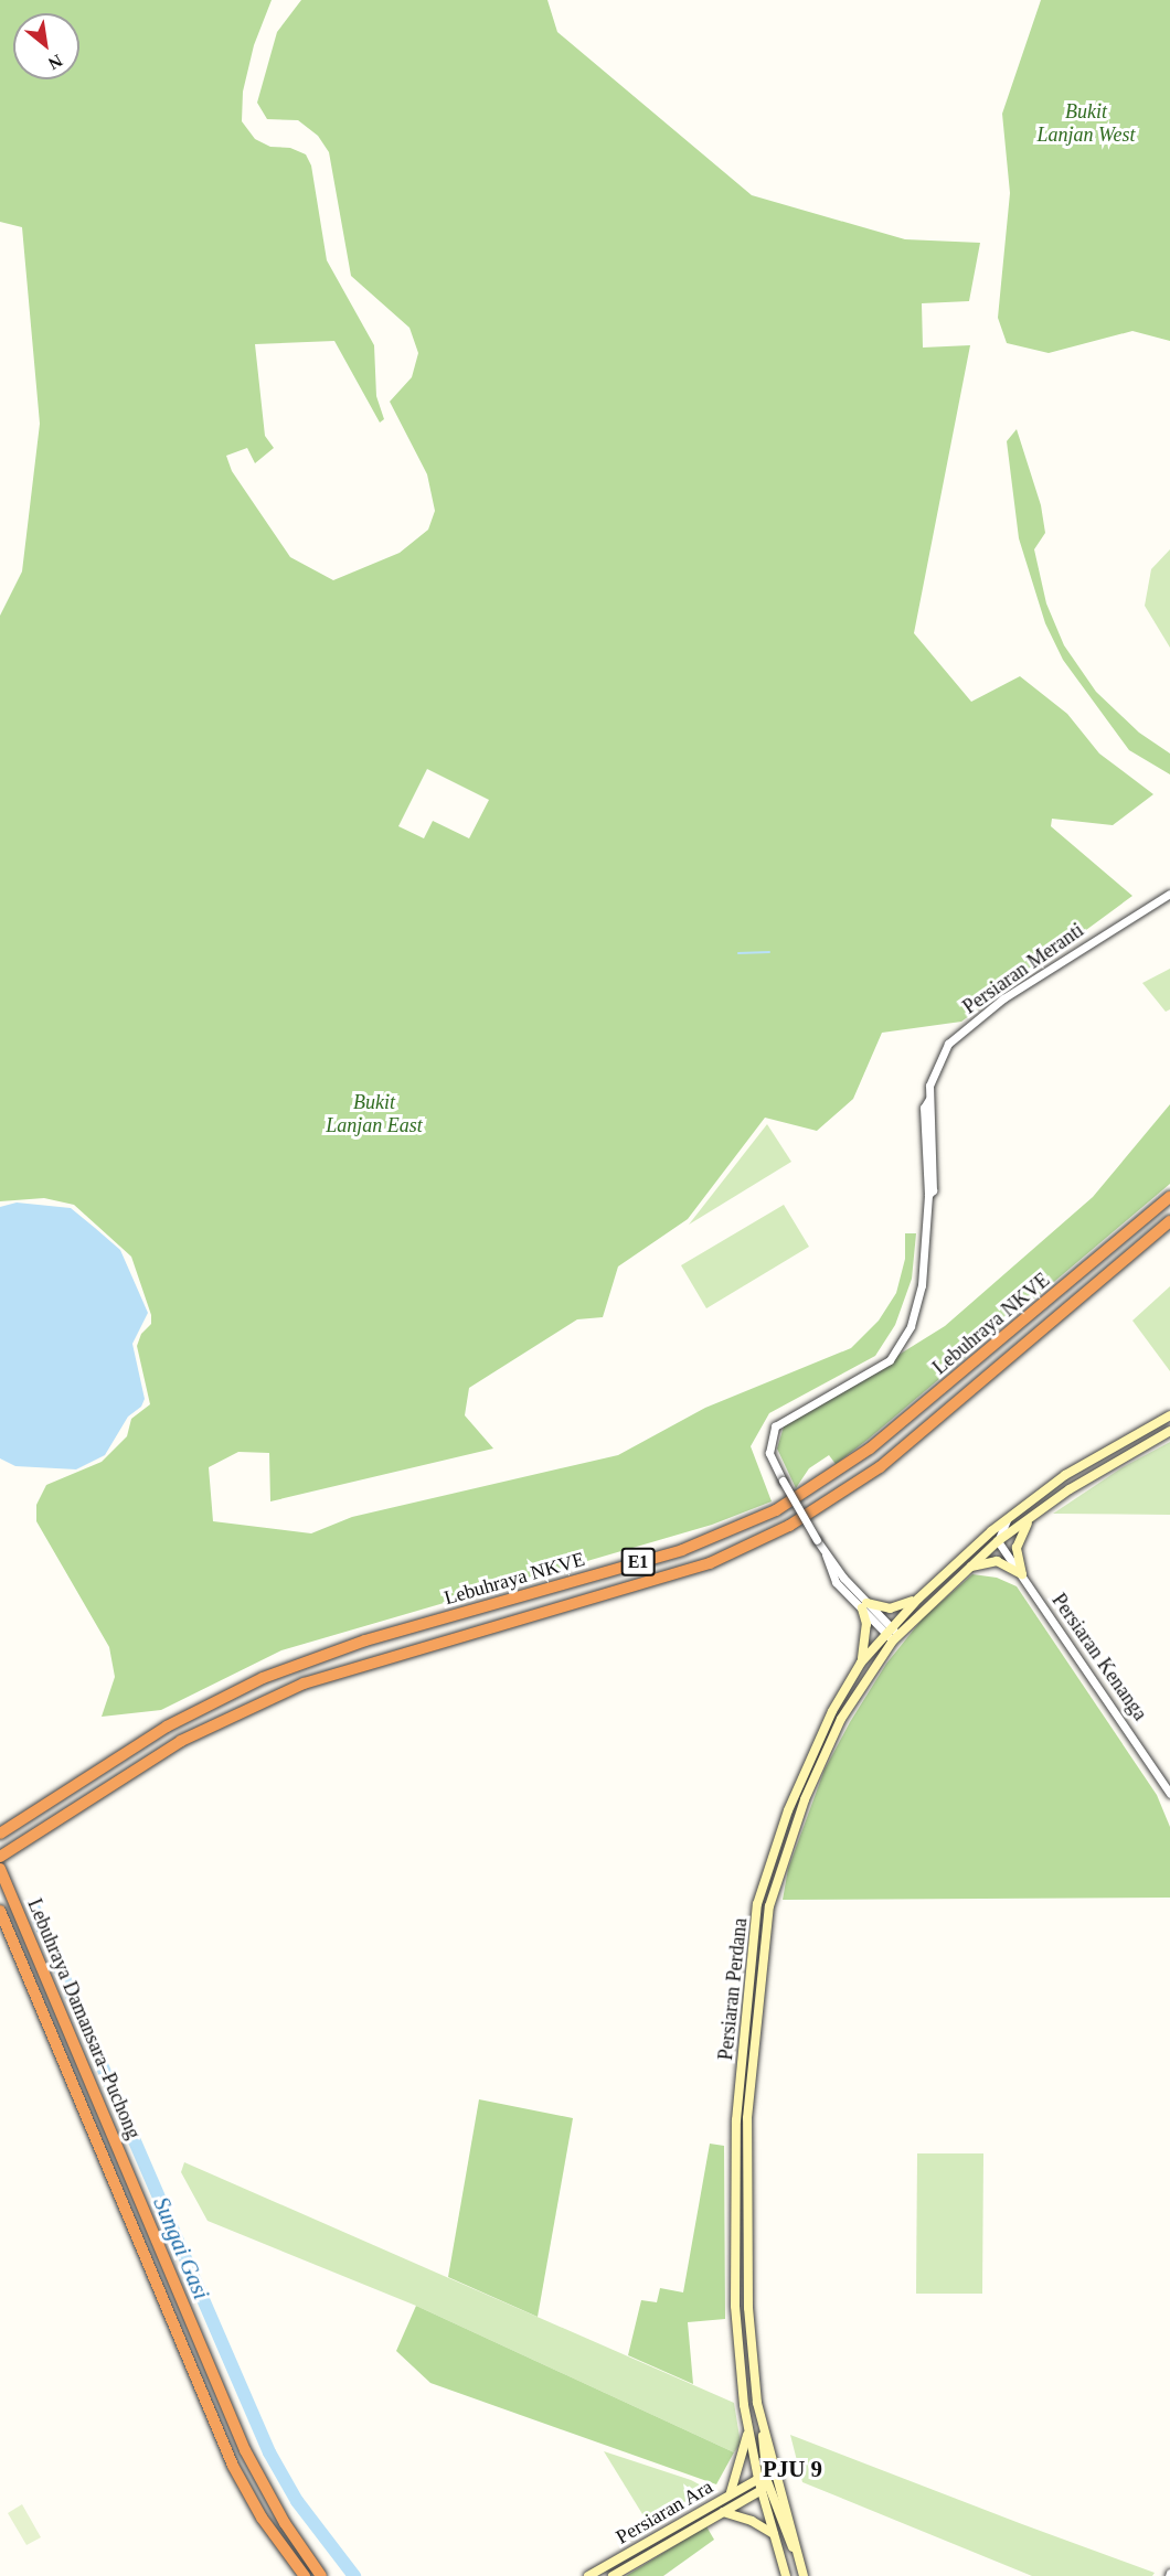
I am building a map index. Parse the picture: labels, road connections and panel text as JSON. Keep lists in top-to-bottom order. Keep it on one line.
{"streets":{"highway":["Lebuhraya NKVE","E1","Lebuhraya Damansara–Puchong"],"main road":["Persiaran Perdana","Persiaran Ara"],"street":["Persiaran Meranti","Persiaran Kenanga"]},"crossings":[["Persiaran Meranti","Persiaran Perdana"],["Persiaran Kenanga","Persiaran Perdana"],["Persiaran Perdana","Persiaran Ara"]],"districts":["PJU 9"],"water":["Sungai Gasi"],"parks":["Bukit Lanjan West","Bukit Lanjan East"],"north":"bottom right"}
